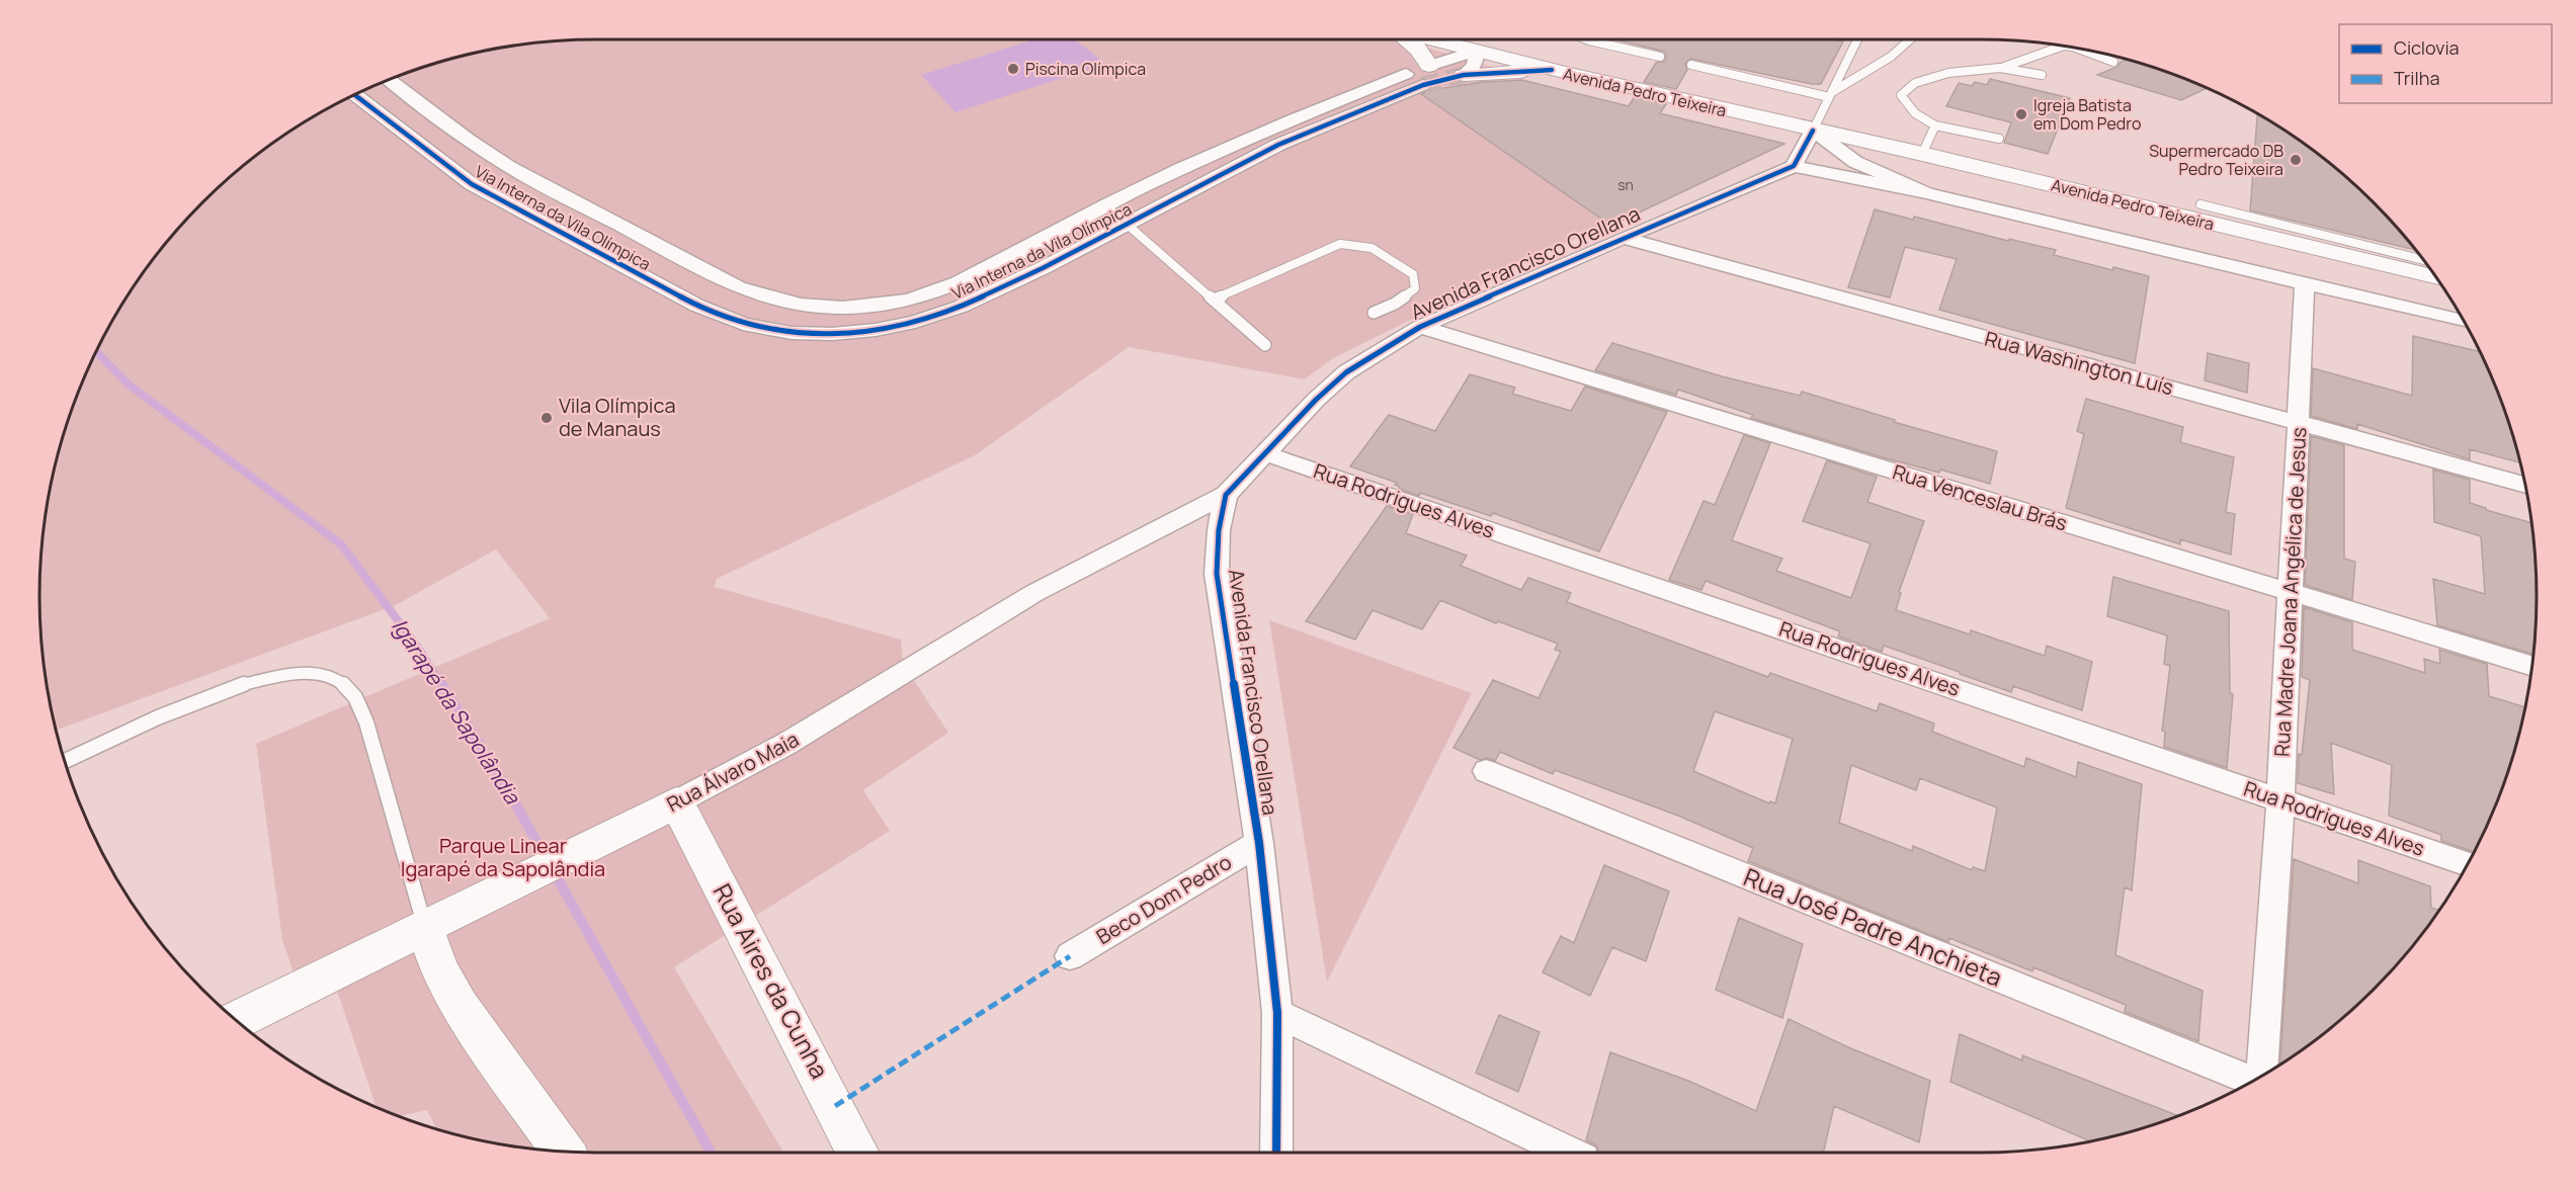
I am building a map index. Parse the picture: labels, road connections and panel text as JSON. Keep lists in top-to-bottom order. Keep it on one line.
{"streets":{"street":["Avenida Pedro Teixeira","Via Interna da Vila Olímpica","Avenida Francisco Orellana","Rua Washington Luís","Rua Venceslau Brás","Rua Rodrigues Alves","Rua Madre Joana Angélica de Jesus","Rua Álvaro Maia","Beco Dom Pedro","Rua José Padre Anchieta","Rua Aires da Cunha"]},"crossings":[["Avenida Pedro Teixeira","Avenida Francisco Orellana"],["Avenida Pedro Teixeira","Rua Madre Joana Angélica de Jesus"],["Avenida Francisco Orellana","Rua Washington Luís"],["Avenida Francisco Orellana","Rua Venceslau Brás"],["Avenida Francisco Orellana","Rua Rodrigues Alves"],["Avenida Francisco Orellana","Rua Álvaro Maia"],["Avenida Francisco Orellana","Beco Dom Pedro"],["Rua Washington Luís","Rua Madre Joana Angélica de Jesus"],["Rua Venceslau Brás","Rua Madre Joana Angélica de Jesus"],["Rua Rodrigues Alves","Rua Madre Joana Angélica de Jesus"],["Rua Álvaro Maia","Rua Aires da Cunha"]],"water":["Igarapé da Sapolândia"],"parks":["Parque Linear Igarapé da Sapolândia"],"places":["Piscina Olímpica","Igreja Batista em Dom Pedro","Supermercado DB Pedro Teixeira","Vila Olímpica de Manaus"],"house_numbers":["sn"],"legend":["Ciclovia","Trilha"]}
